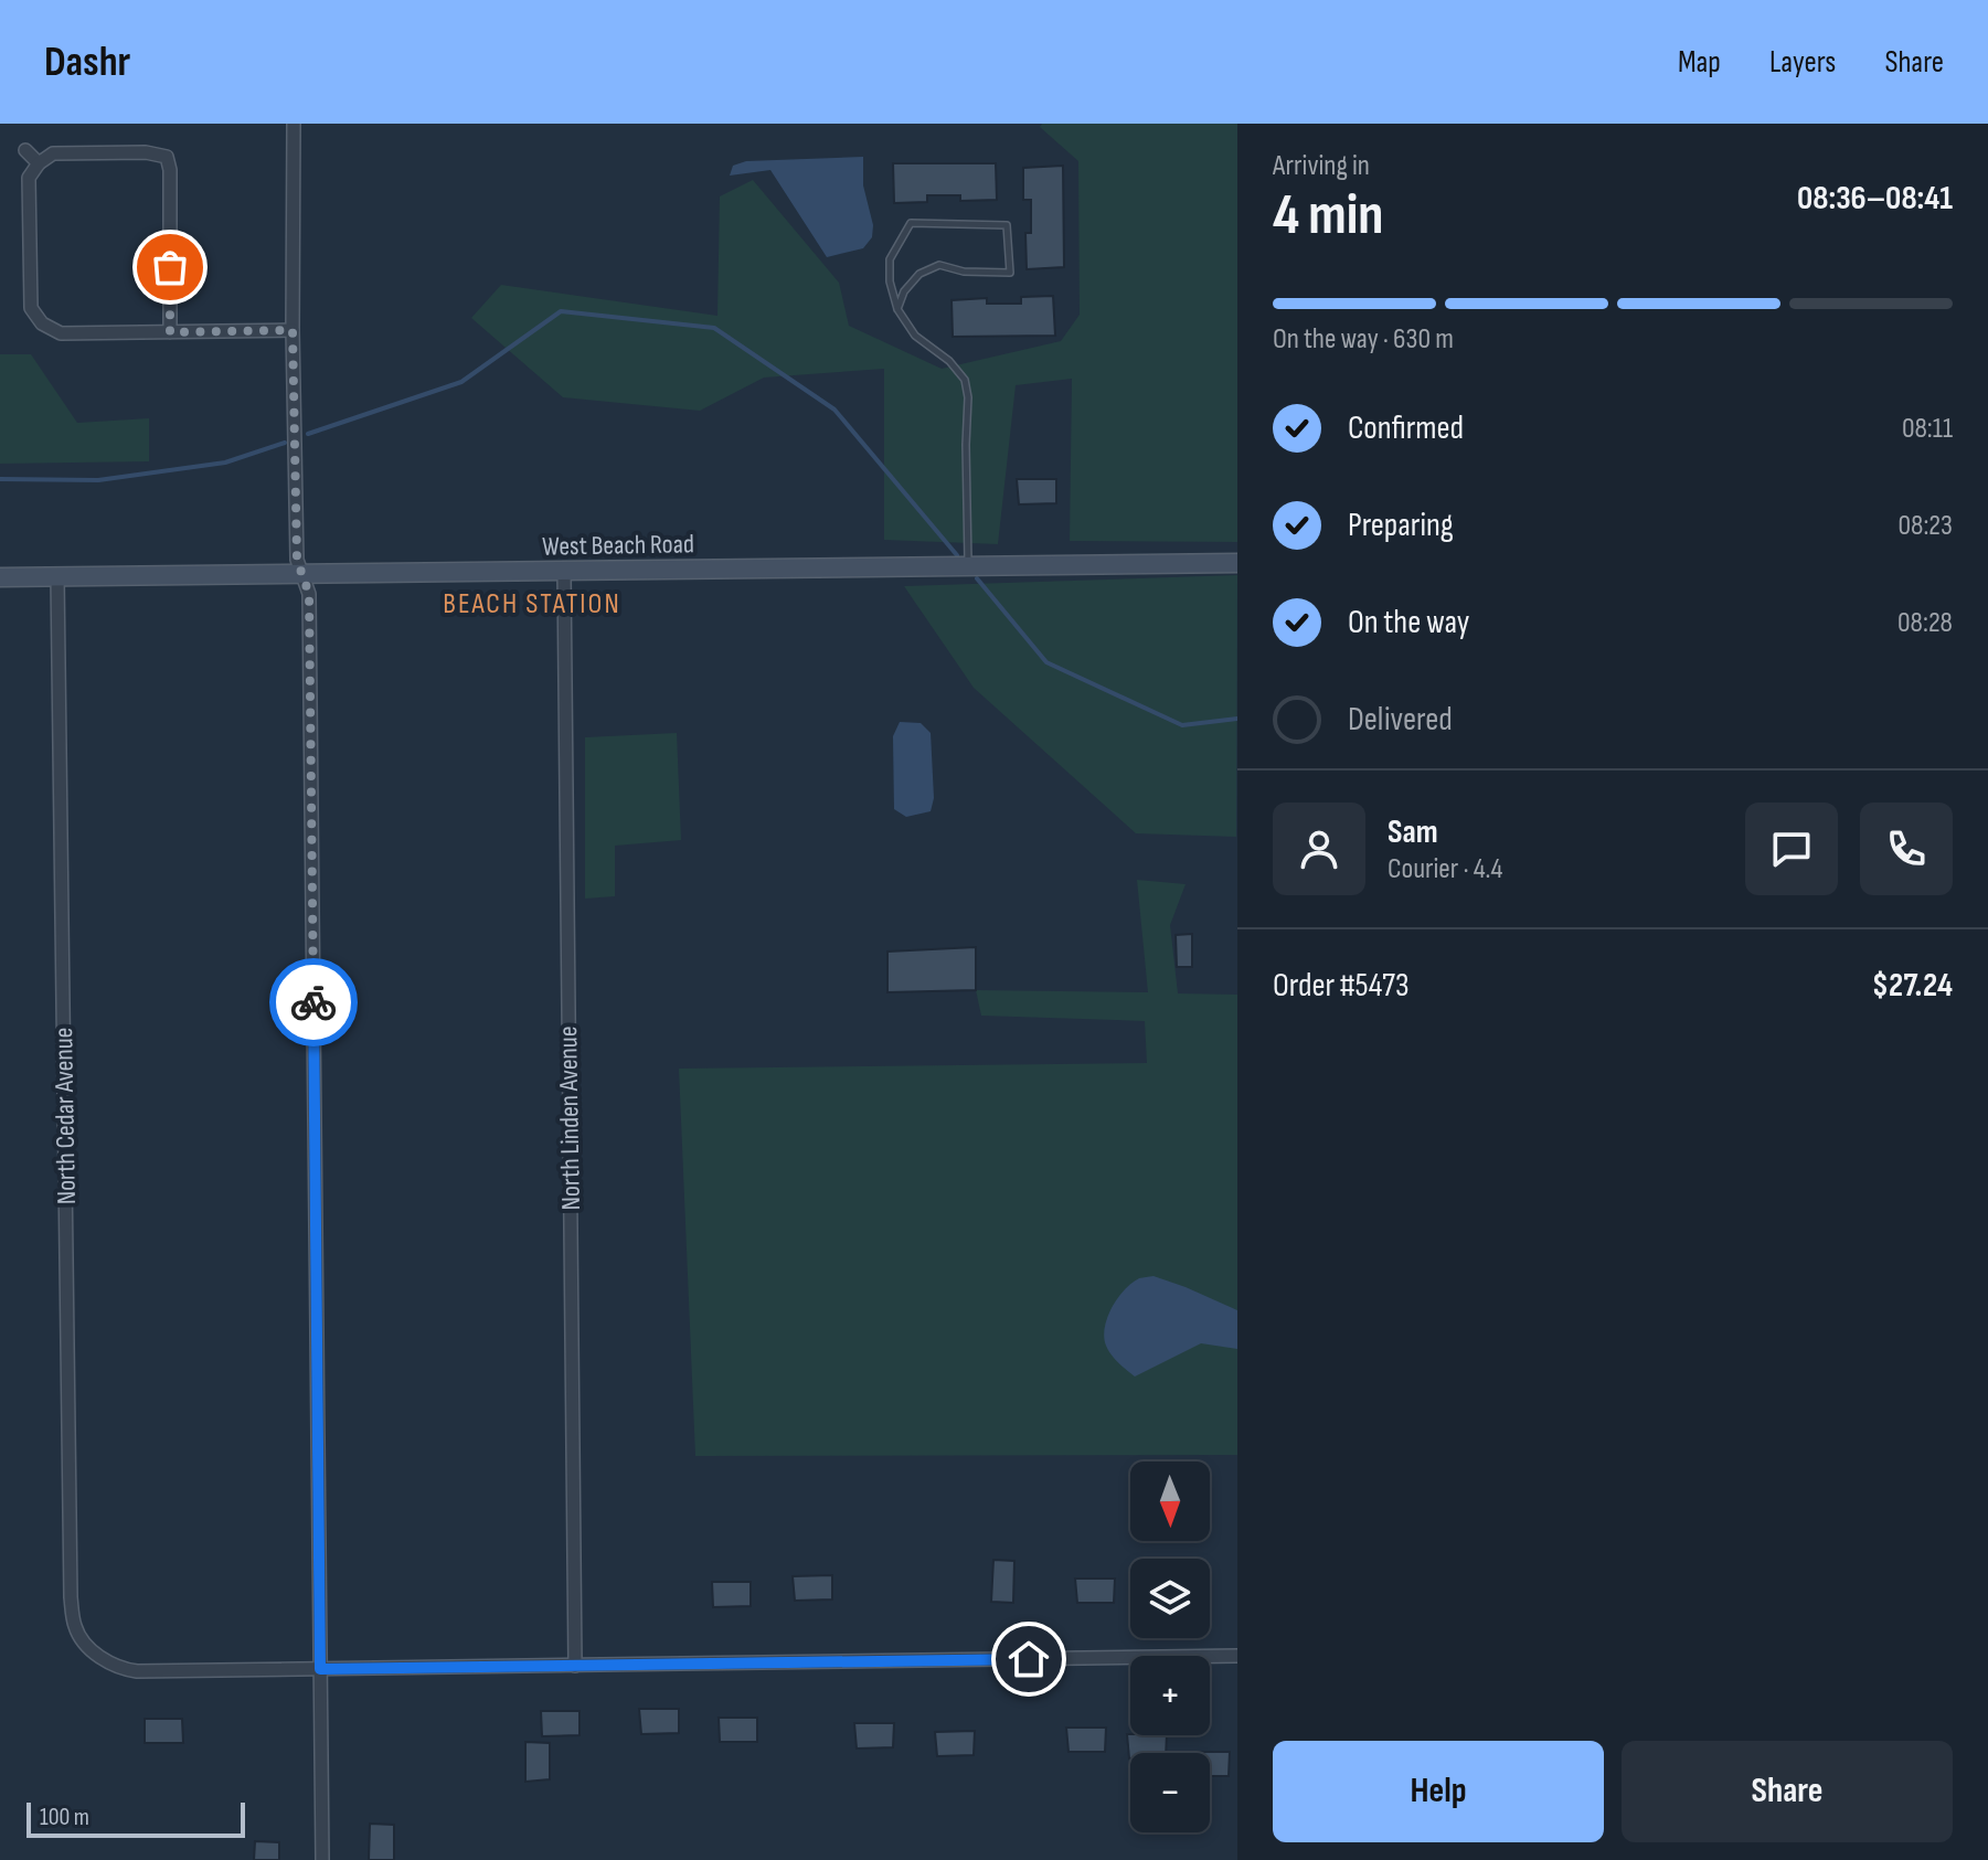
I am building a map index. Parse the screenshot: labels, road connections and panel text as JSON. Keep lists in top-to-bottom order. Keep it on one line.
{"streets":{"street":["West Beach Road","North Cedar Avenue","North Linden Avenue"]},"crossings":[["West Beach Road","North Cedar Avenue"],["West Beach Road","North Linden Avenue"]],"districts":["BEACH STATION"],"scale_bar":"100 m","north":"bottom","page":{"header":"Dashr","nav":["Map","Layers","Share"],"heading":["4 min","Arriving in","08:36–08:41"],"panel":["Sam","Courier · 4.4","Order #5473","$27.24"],"bar":"On the way · 630 m","list":[["Confirmed","08:11"],["Preparing","08:23"],["On the way","08:28"],"Delivered"],"map_buttons":["+","−"],"buttons":["Help","Share"],"scale":"100 m"}}
